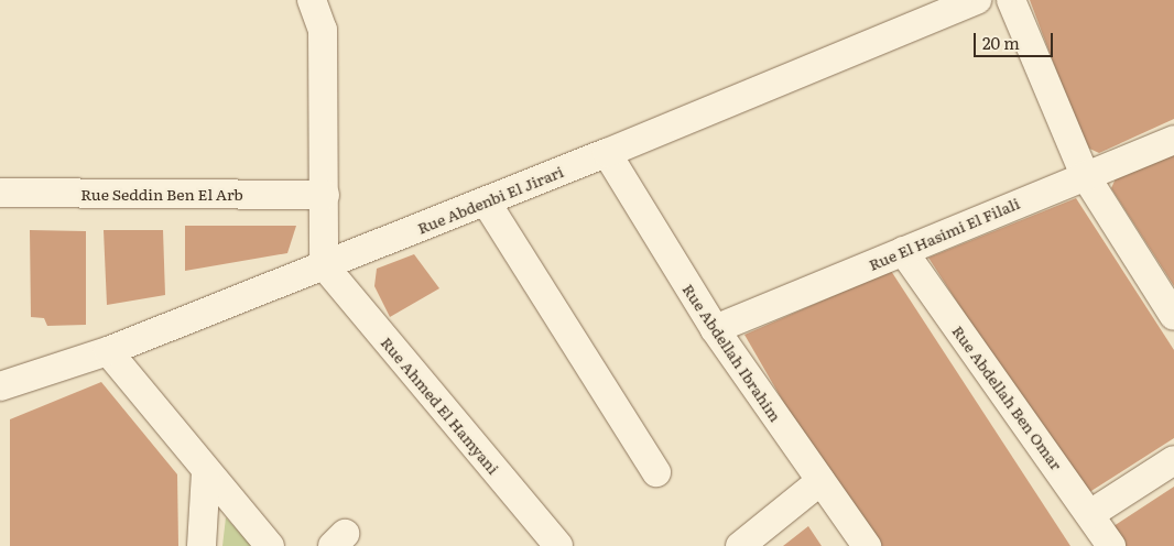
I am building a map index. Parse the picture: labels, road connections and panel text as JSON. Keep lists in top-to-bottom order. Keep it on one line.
{"streets":{"street":["Rue Seddin Ben El Arb","Rue Abdenbi El Jirari","Rue El Hasimi El Filali","Rue Abdellah Ibrahim","Rue Abdellah Ben Omar","Rue Ahmed El Hamyani"]},"crossings":[["Rue Abdenbi El Jirari","Rue Abdellah Ibrahim"],["Rue Abdenbi El Jirari","Rue Ahmed El Hamyani"],["Rue El Hasimi El Filali","Rue Abdellah Ibrahim"],["Rue El Hasimi El Filali","Rue Abdellah Ben Omar"]],"scale_bar":"20 m"}
